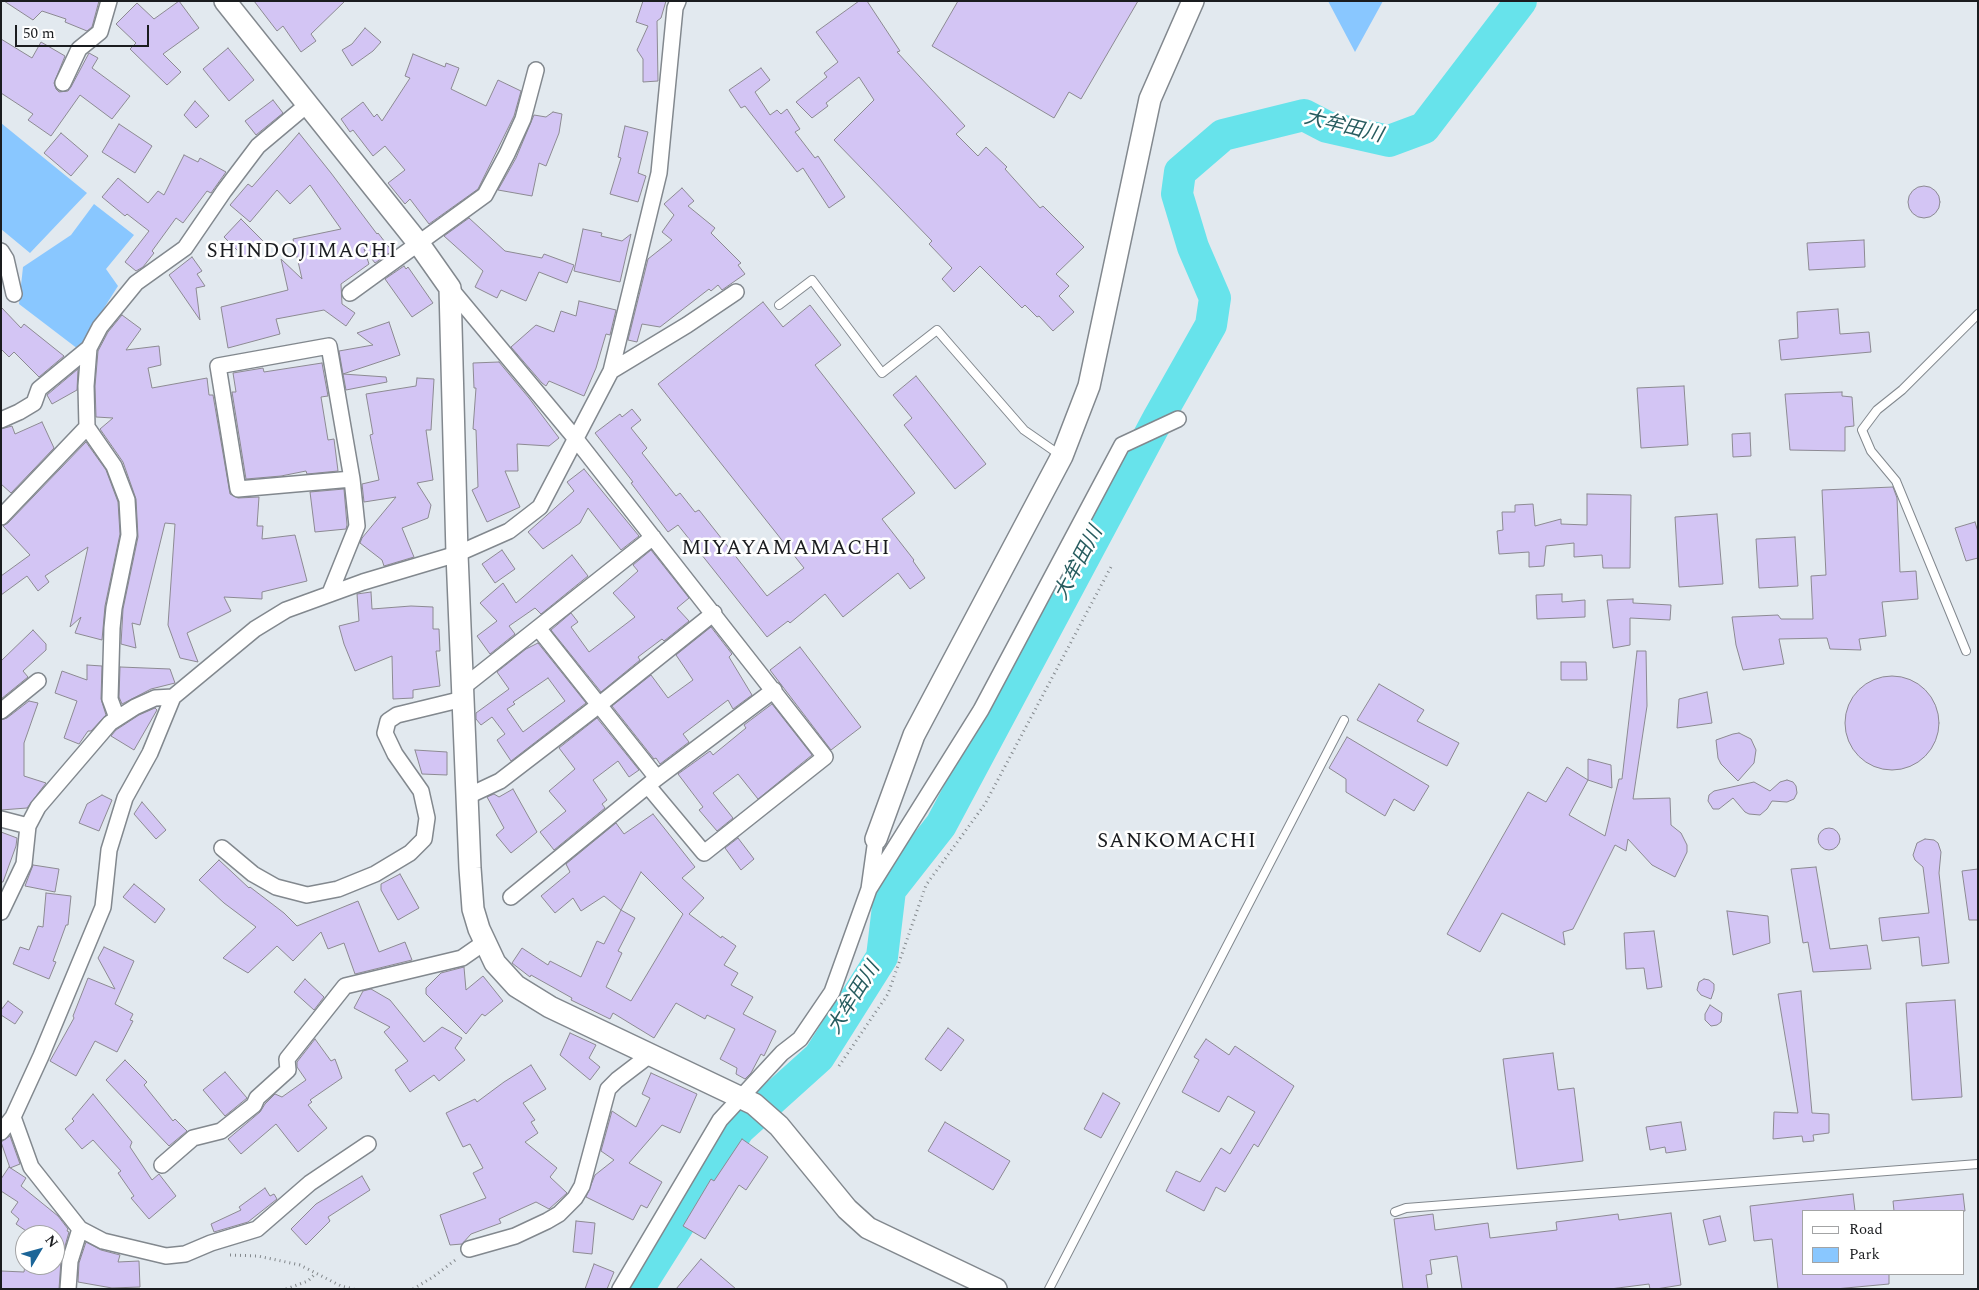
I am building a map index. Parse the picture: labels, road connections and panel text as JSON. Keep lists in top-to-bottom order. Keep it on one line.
{"districts":["SHINDOJIMACHI","MIYAYAMAMACHI","SANKOMACHI"],"water":["大牟田川"],"legend":["Road","Park"],"scale_bar":"50 m","north":"top right"}
